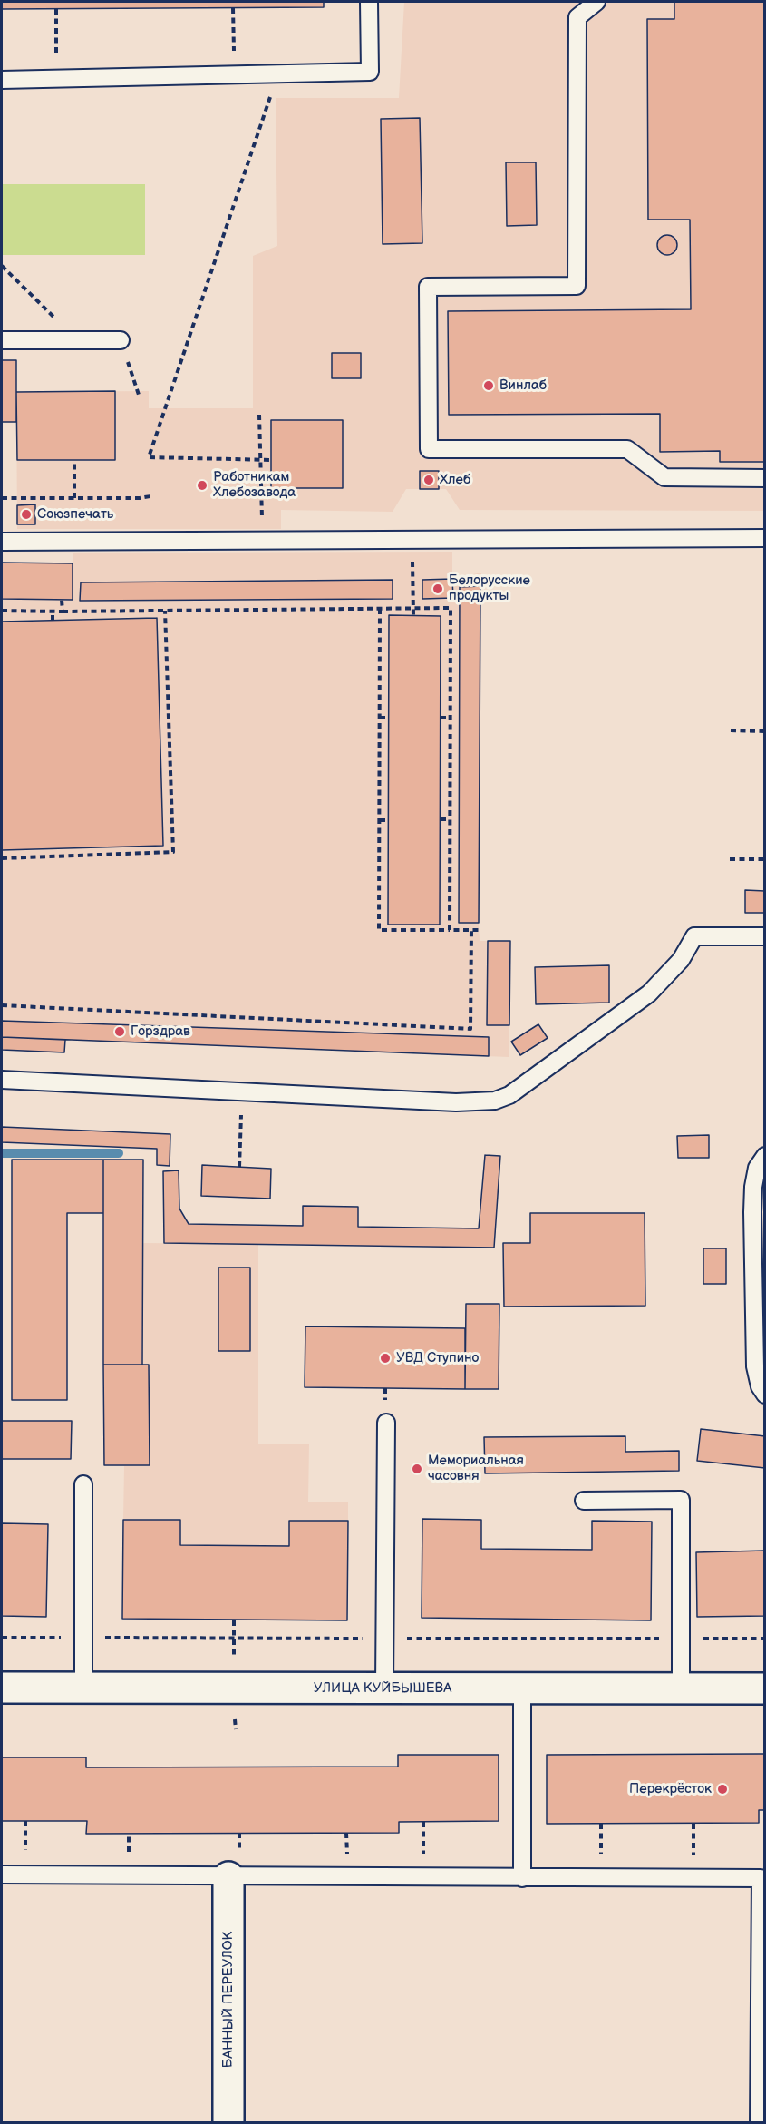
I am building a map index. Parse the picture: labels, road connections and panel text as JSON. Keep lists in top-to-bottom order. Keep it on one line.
{"streets":{"main road":["УЛИЦА КУЙБЫШЕВА","БАННЫЙ ПЕРЕУЛОК"]},"places":["Винлаб","Хлеб","Работникам Хлебозавода","Союзпечать","Белорусские продукты","Горздрав","УВД Ступино","Мемориальная часовня","Перекрёсток"]}
